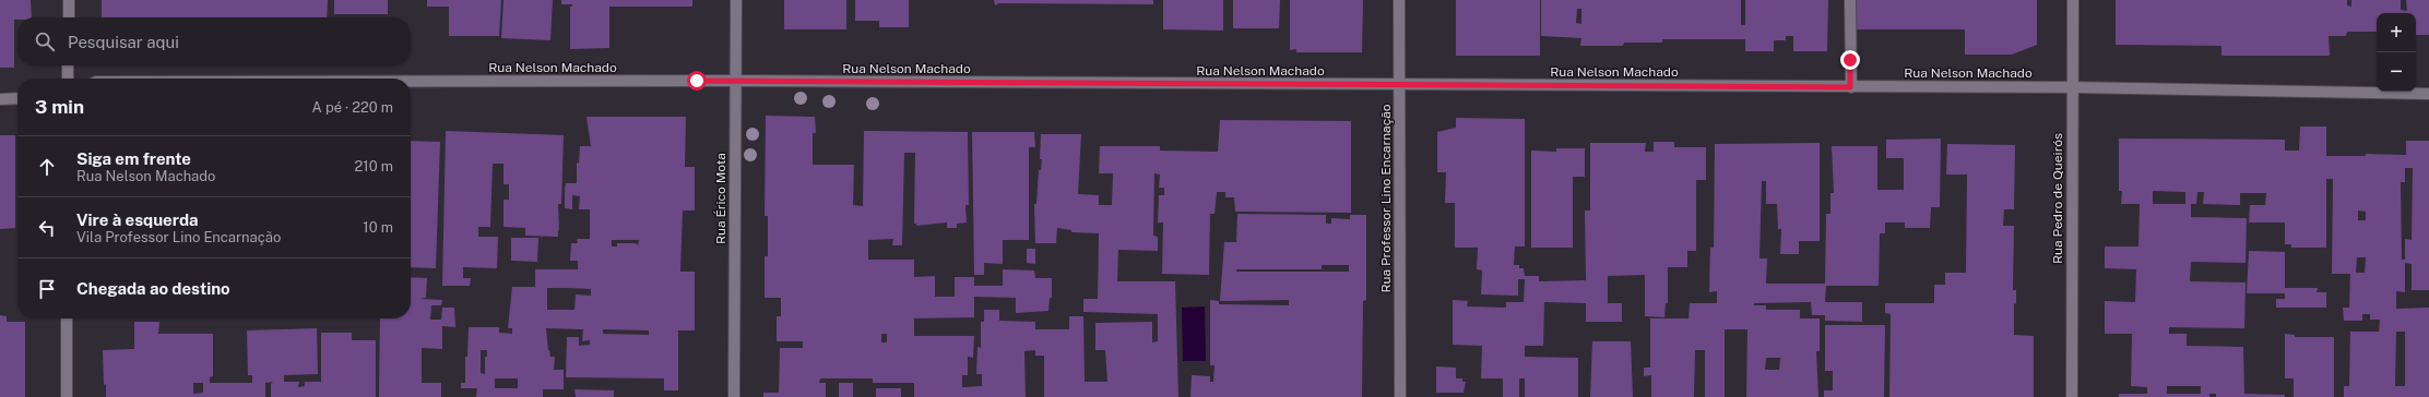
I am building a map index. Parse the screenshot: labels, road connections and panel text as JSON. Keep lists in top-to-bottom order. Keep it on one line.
{"streets":{"street":["Rua Nelson Machado","Rua Érico Mota","Rua Professor Lino Encarnação","Rua Pedro de Queirós"]},"crossings":[["Rua Nelson Machado","Rua Érico Mota"],["Rua Nelson Machado","Rua Professor Lino Encarnação"],["Rua Nelson Machado","Rua Pedro de Queirós"]],"page":{"map_buttons":["+","−"],"search":"Pesquisar aqui","heading":["3 min","A pé · 220 m"],"list":[["Siga em frente","Rua Nelson Machado","210 m"],["Vire à esquerda","Vila Professor Lino Encarnação","10 m"],"Chegada ao destino"]}}
